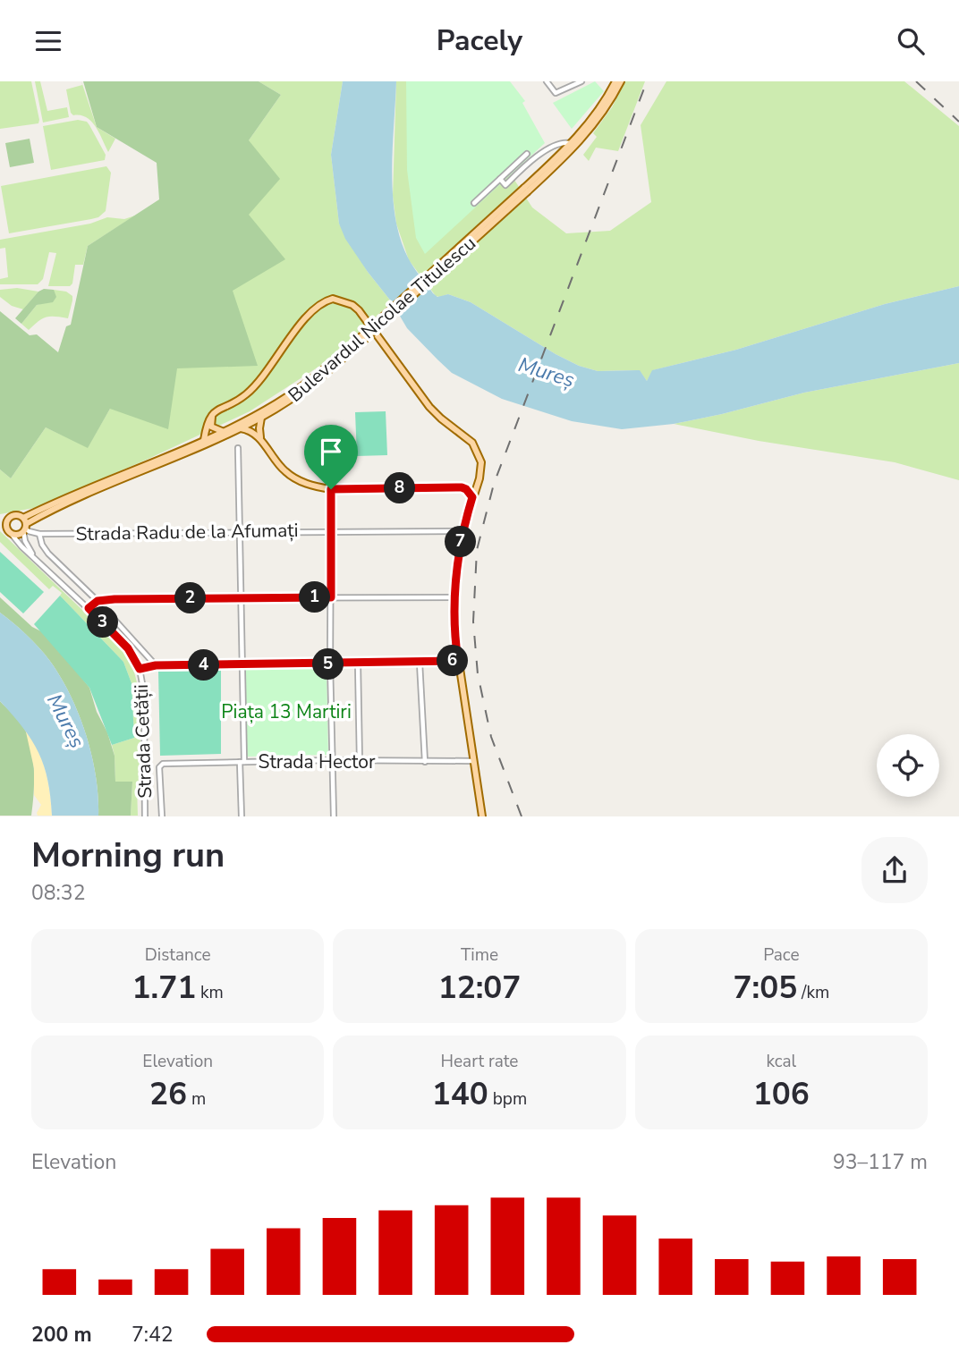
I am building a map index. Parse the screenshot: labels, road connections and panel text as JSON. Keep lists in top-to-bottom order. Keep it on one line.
{"streets":{"main road":["Bulevardul Nicolae Titulescu","Strada Cetății"],"street":["Strada Radu de la Afumați","Strada Hector"]},"crossings":[["Bulevardul Nicolae Titulescu","Strada Radu de la Afumați"],["Bulevardul Nicolae Titulescu","Strada Cetății"],["Strada Radu de la Afumați","Strada Cetății"]],"water":["Mureș"],"parks":["Piața 13 Martiri"],"page":{"header":"Pacely","pins":["8","7","1","2","3","6","5","4"],"heading":["Morning run","08:32"],"stats":[["Distance","1.71 km"],["Time","12:07"],["Pace","7:05 /km"],["Elevation","26 m"],["Heart rate","140 bpm"],["kcal","106"]],"chart":["Elevation","93–117 m"],"list":[{"name":"200 m","note":"7:42"}]}}
